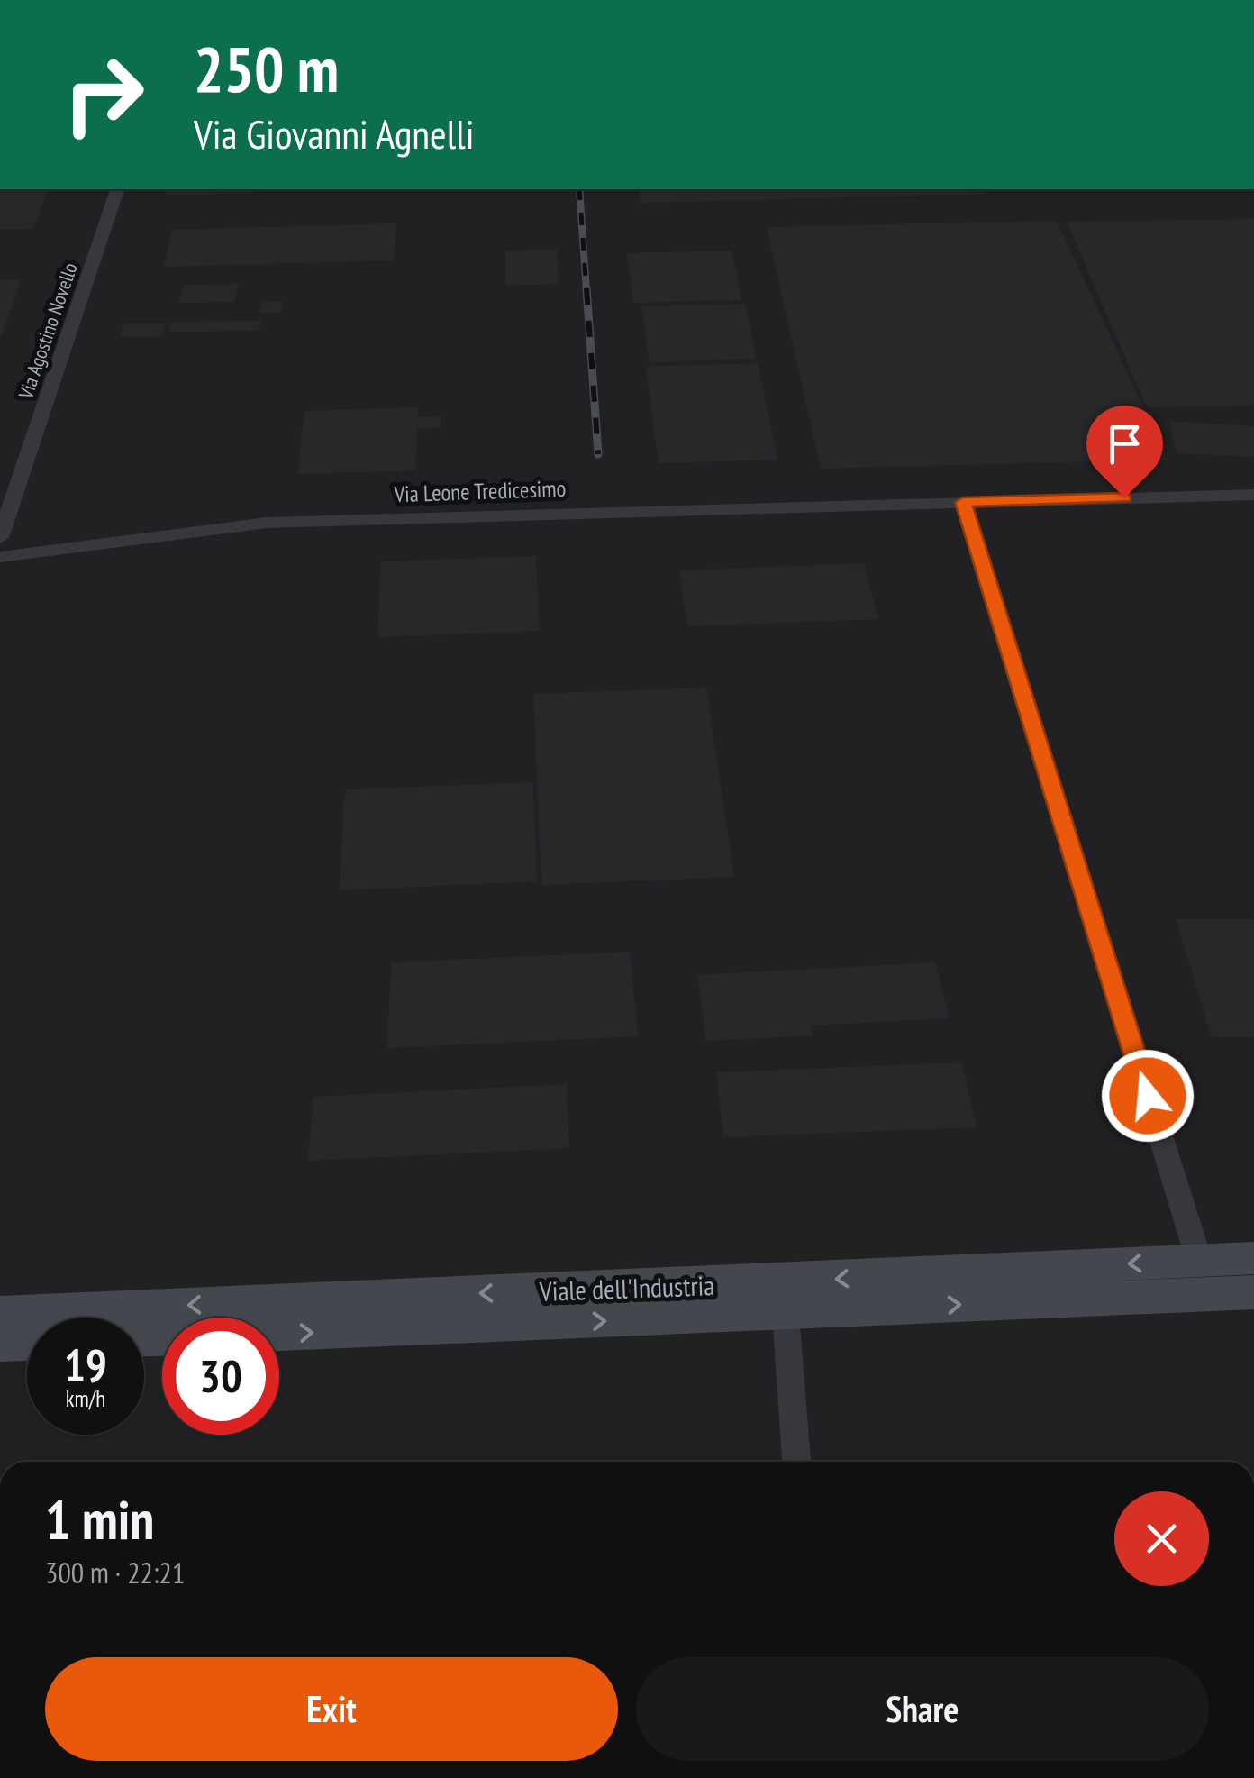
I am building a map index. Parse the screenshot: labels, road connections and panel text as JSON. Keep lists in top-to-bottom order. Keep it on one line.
{"streets":{"main road":["Viale dell'Industria"],"street":["Via Agostino Novello","Via Leone Tredicesimo"]},"page":{"turn":["250 m","Via Giovanni Agnelli"],"speed":"19 km/h","limit":"30","heading":["1 min","300 m · 22:21"],"buttons":["Exit","Share"]}}
